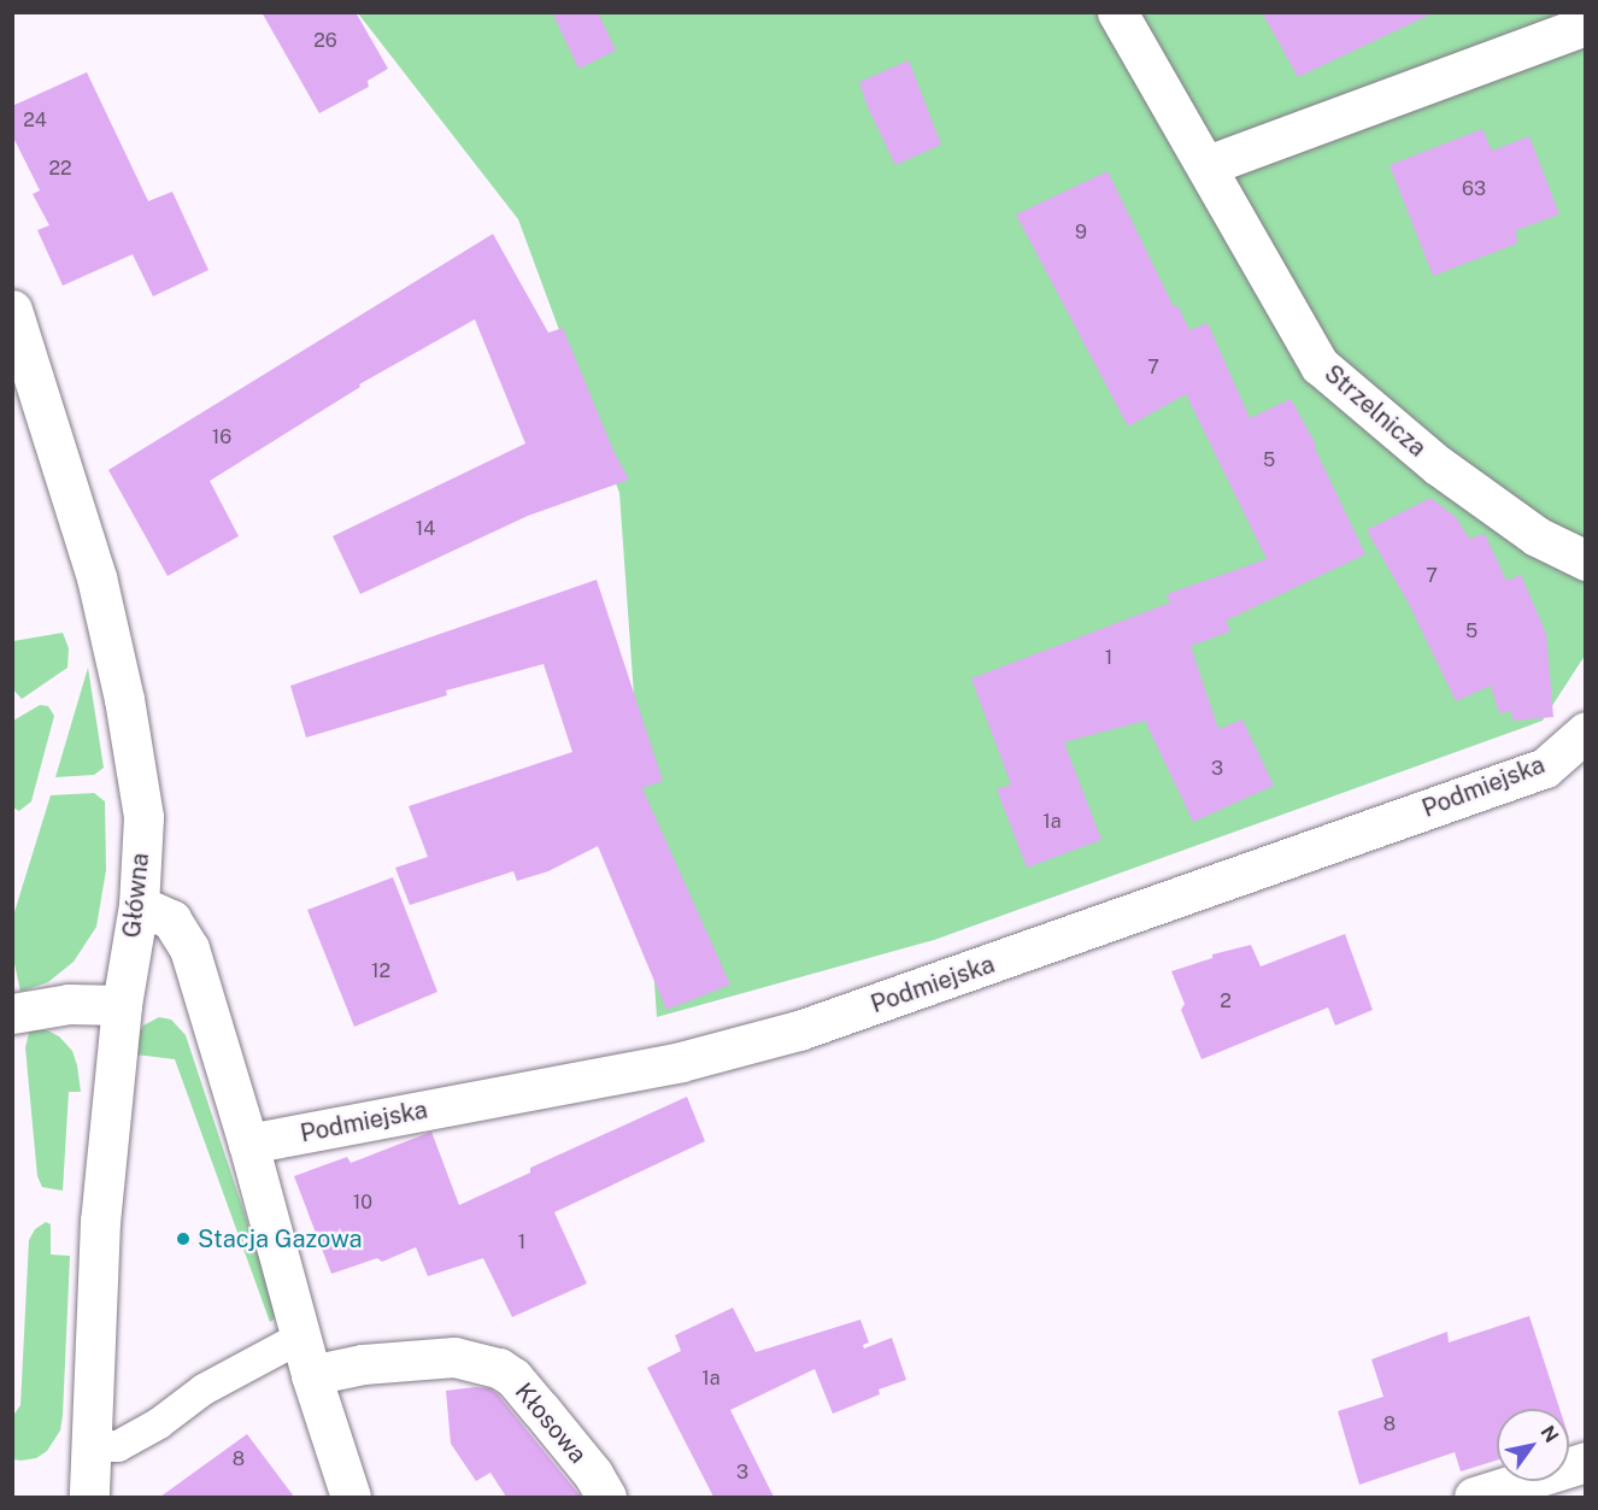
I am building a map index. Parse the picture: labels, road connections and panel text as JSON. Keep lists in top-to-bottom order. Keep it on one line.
{"streets":{"street":["Strzelnicza","Podmiejska","Główna","Kłosowa"]},"places":["Stacja Gazowa"],"house_numbers":["26","24","22","63","9","7","16","5","14","7","5","1","3","1a","12","2","10","1","1a","8","8","3"],"north":"top right"}
